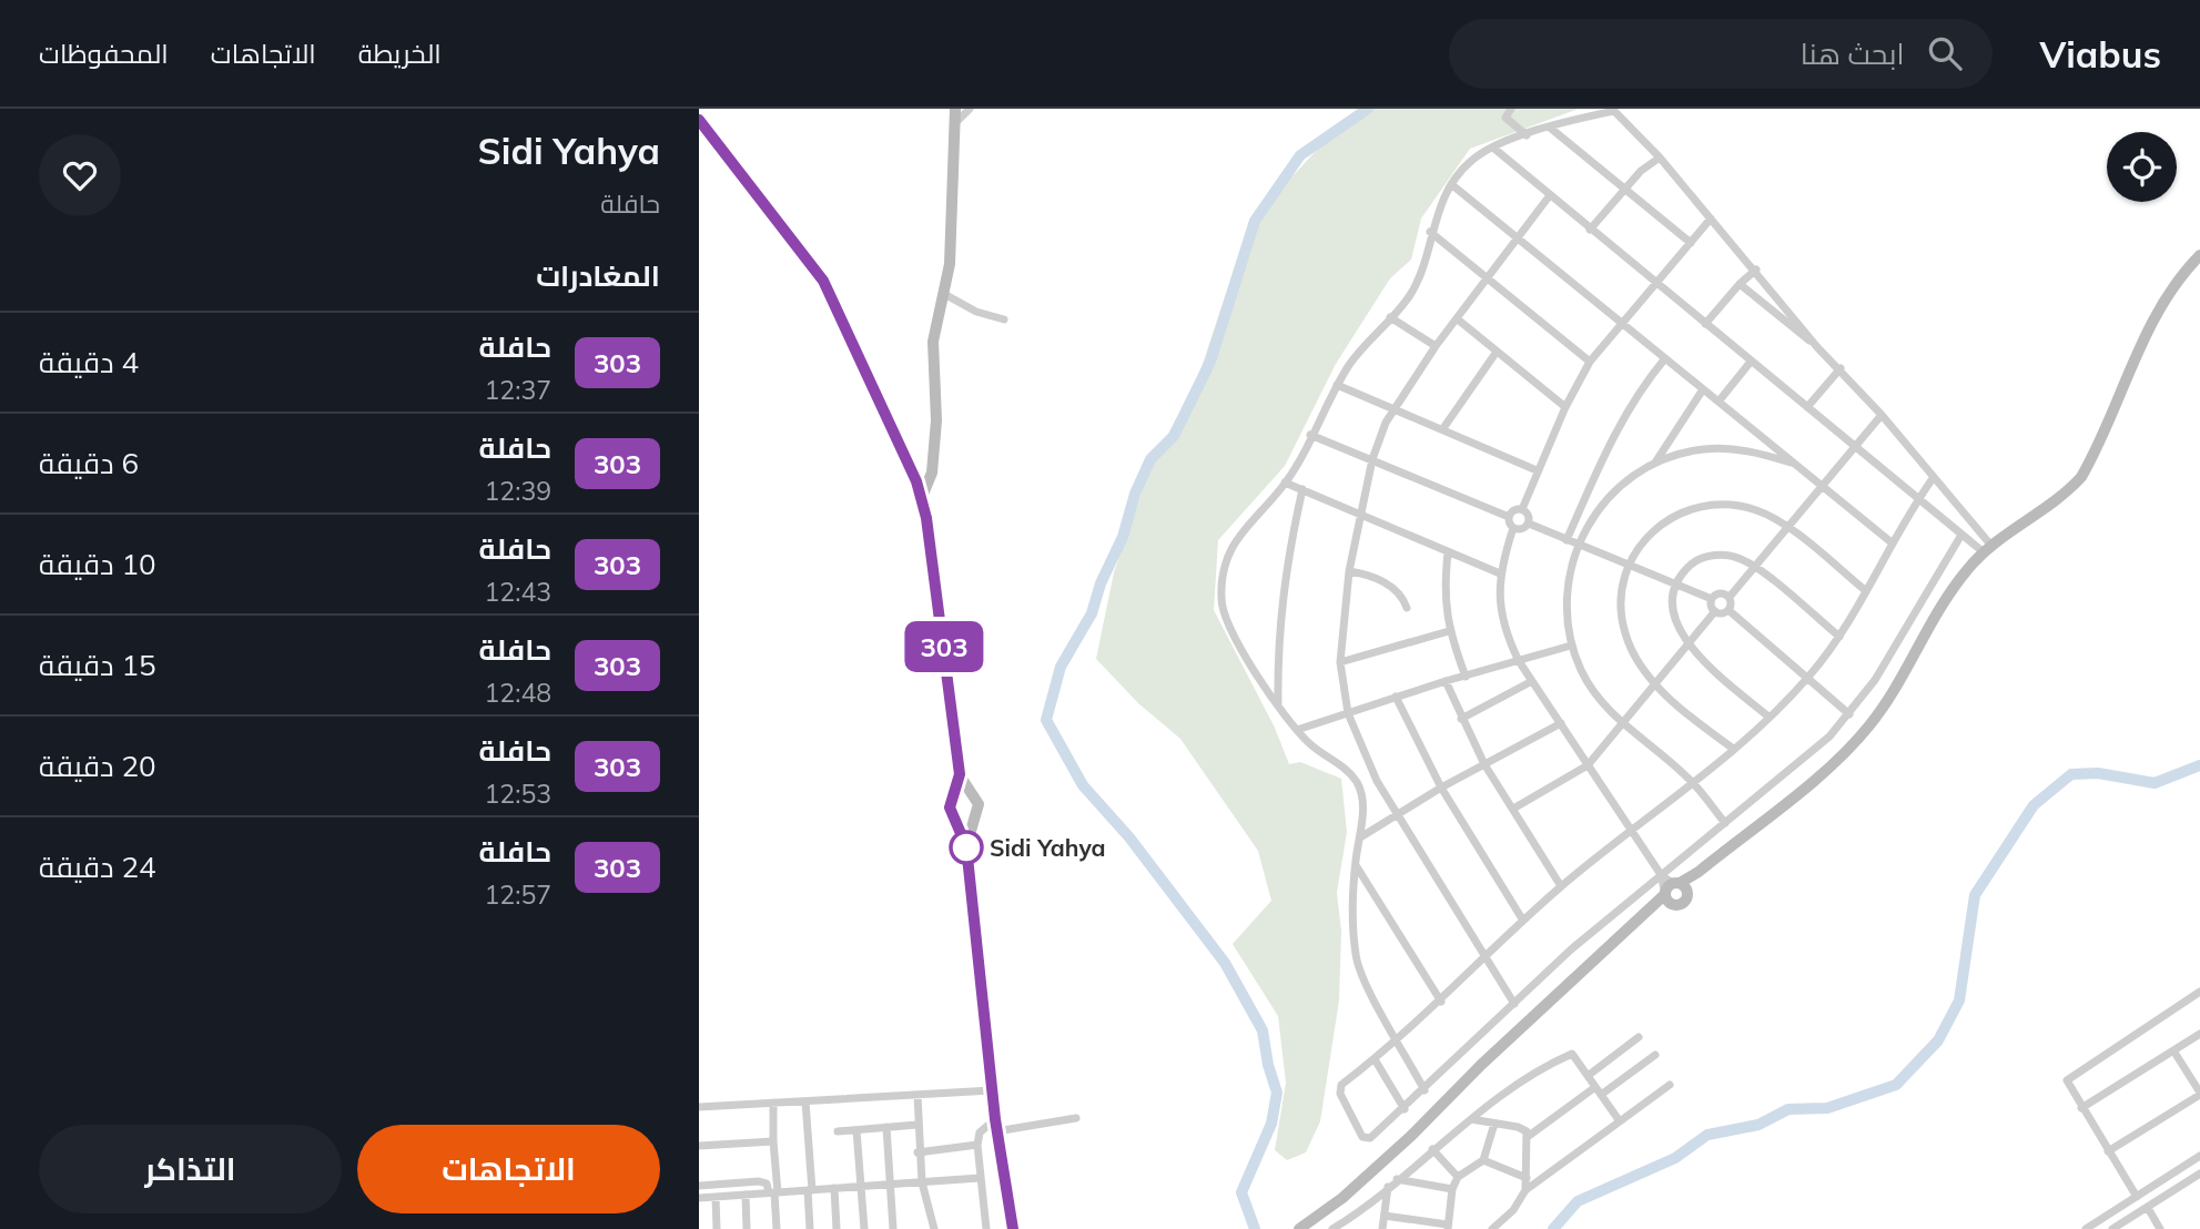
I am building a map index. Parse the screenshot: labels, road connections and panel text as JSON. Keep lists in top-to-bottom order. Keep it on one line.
{"places":["Sidi Yahya"],"lines":["bus line 303"],"page":{"header":"Viabus","search":"ابحث هنا","nav":["الخريطة","الاتجاهات","المحفوظات"],"on_map":"303","heading":[["Sidi Yahya","حافلة"],"المغادرات"],"list":[{"mark":"303","name":"حافلة","note":"12:37","value":"4 دقيقة"},{"mark":"303","name":"حافلة","note":"12:39","value":"6 دقيقة"},{"mark":"303","name":"حافلة","note":"12:43","value":"10 دقيقة"},{"mark":"303","name":"حافلة","note":"12:48","value":"15 دقيقة"},{"mark":"303","name":"حافلة","note":"12:53","value":"20 دقيقة"},{"mark":"303","name":"حافلة","note":"12:57","value":"24 دقيقة"}],"buttons":["الاتجاهات","التذاكر"]}}
